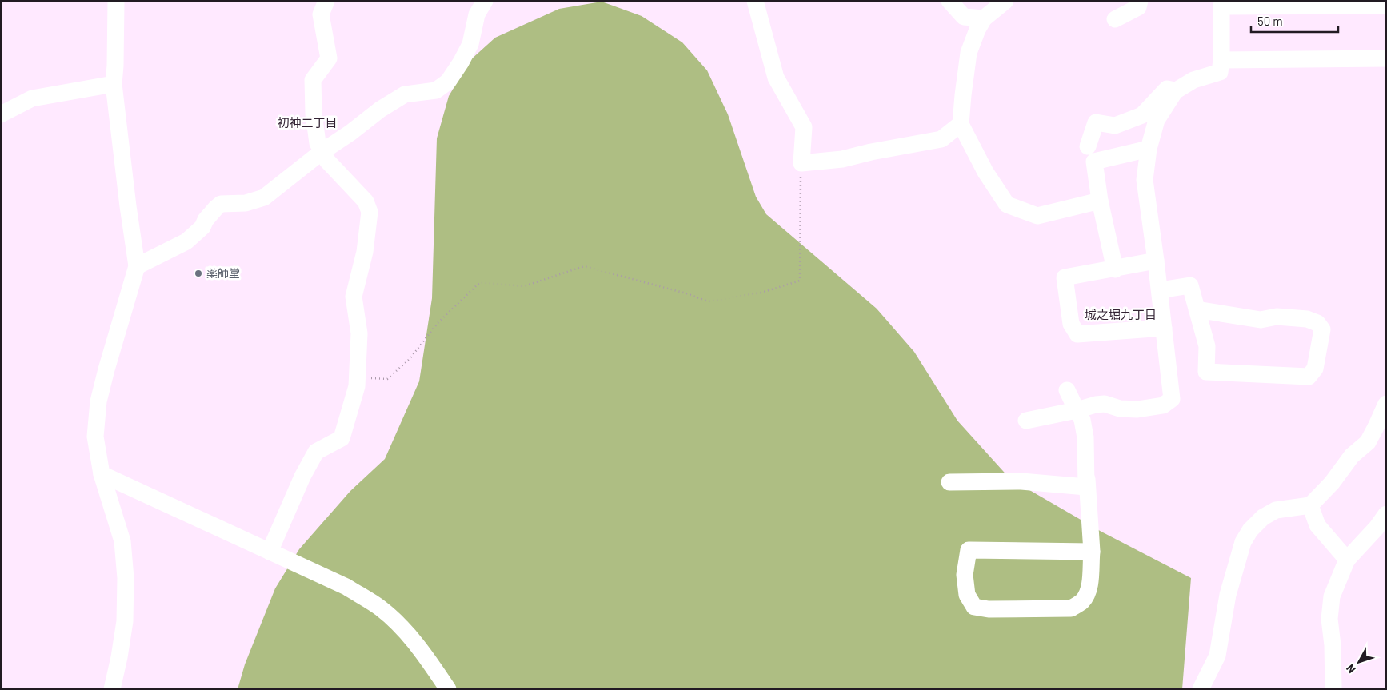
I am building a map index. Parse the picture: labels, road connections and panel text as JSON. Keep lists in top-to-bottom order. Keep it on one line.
{"districts":["初神二丁目","城之堀九丁目"],"places":["薬師堂"],"scale_bar":"50 m","north":"bottom left"}
